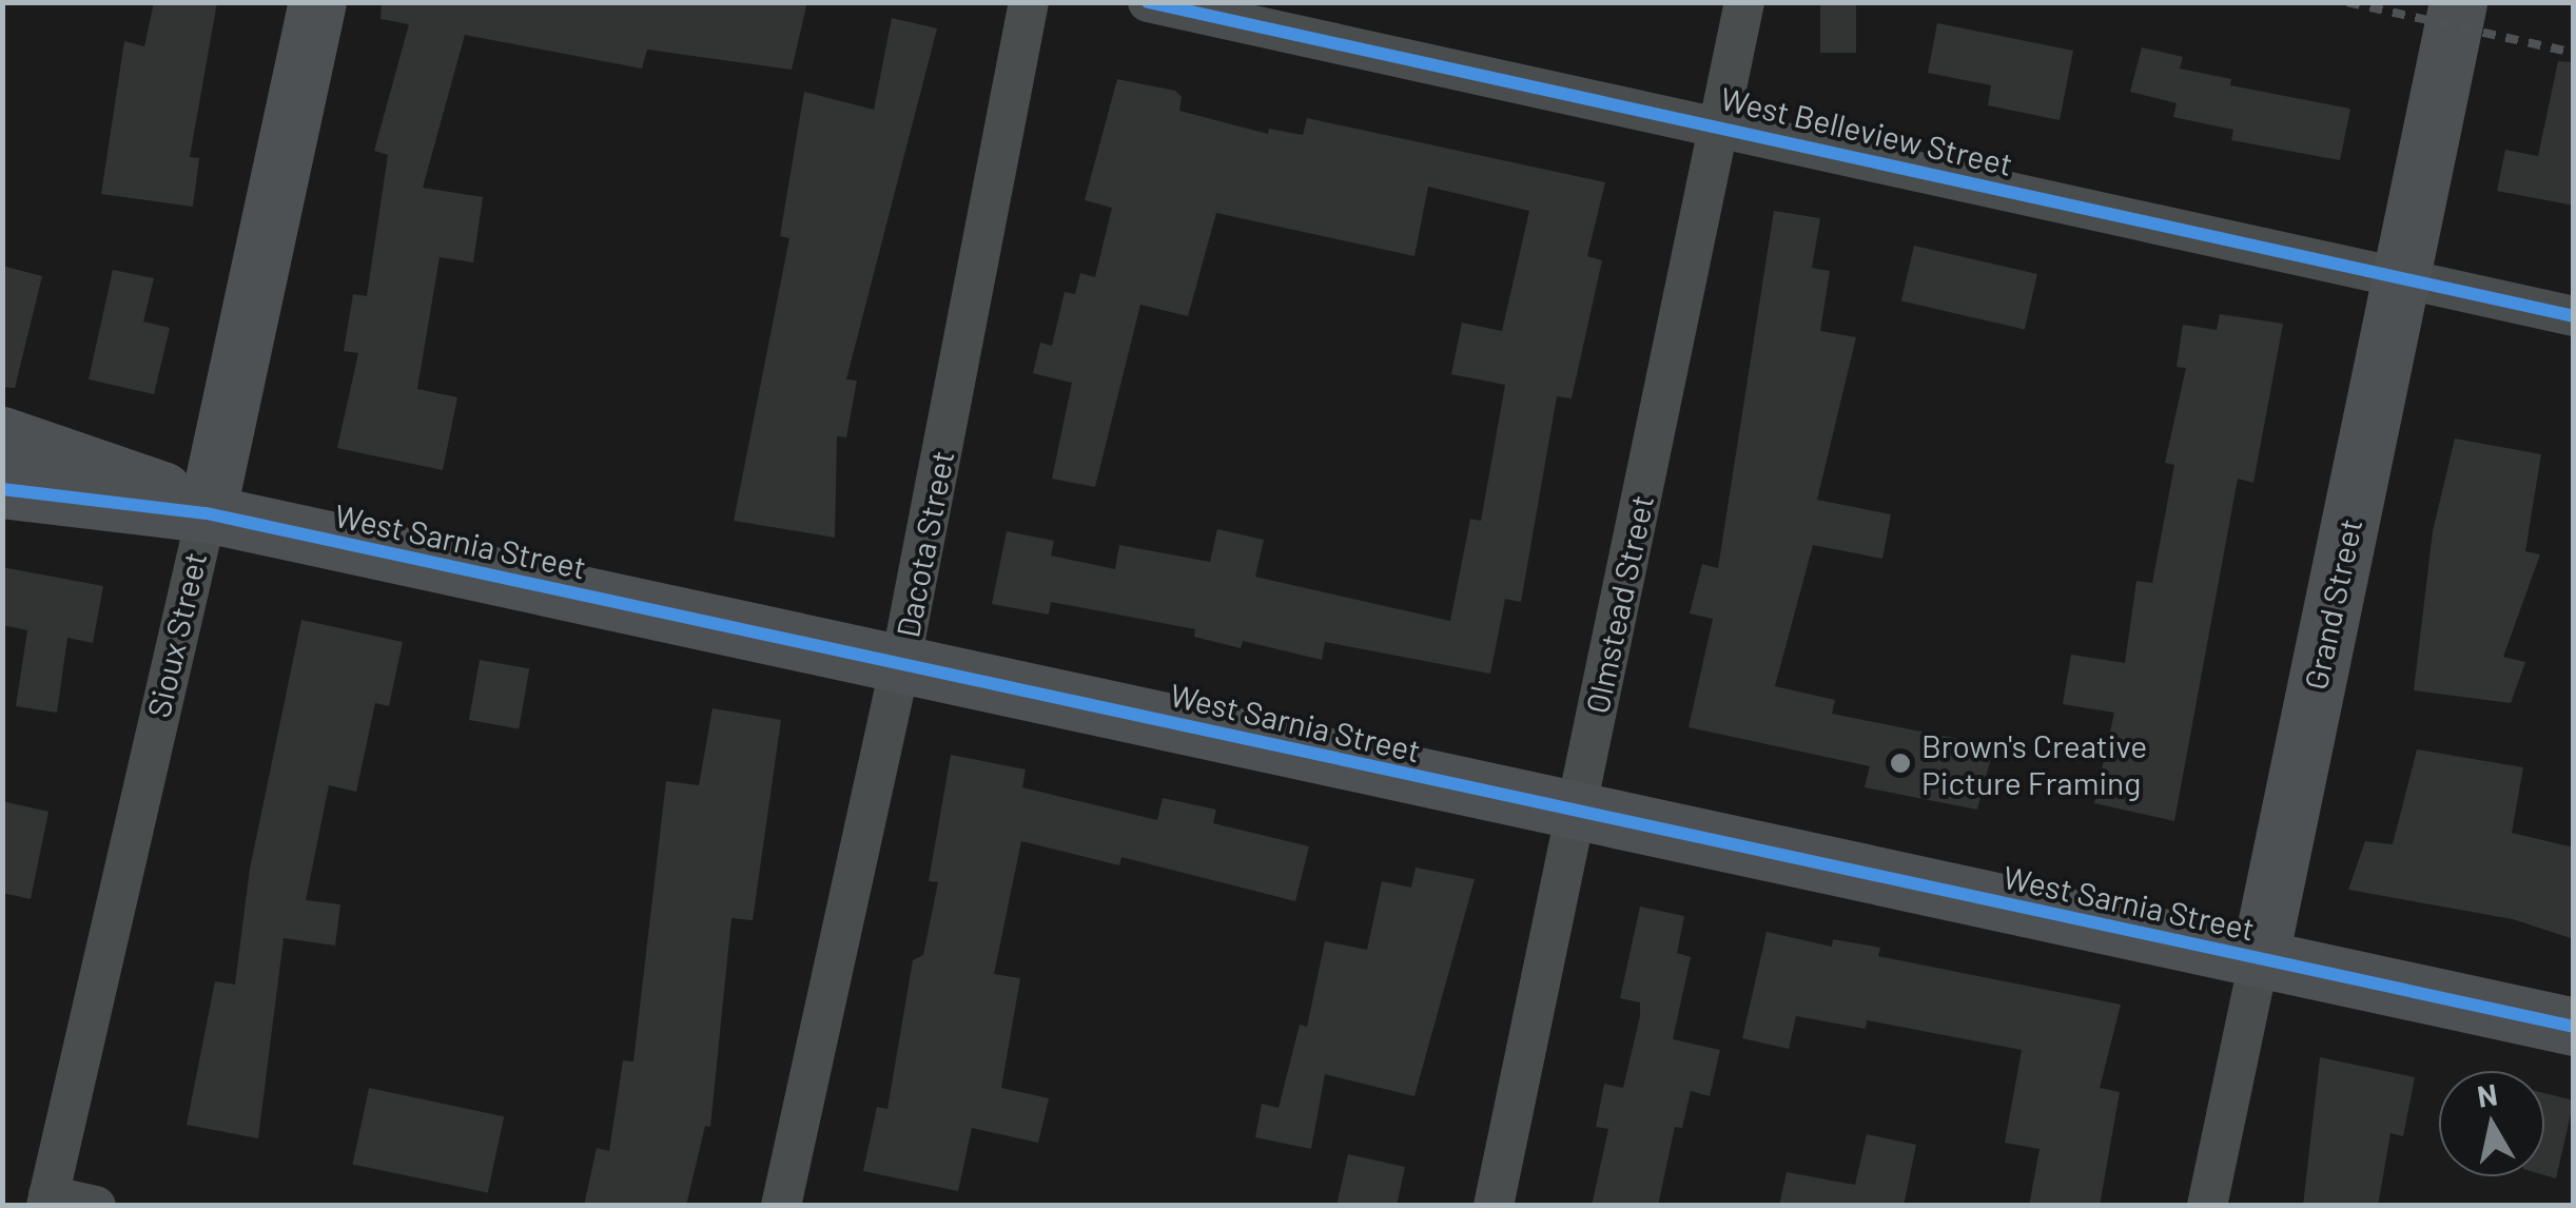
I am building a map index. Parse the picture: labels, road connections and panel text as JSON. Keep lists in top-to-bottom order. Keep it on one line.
{"streets":{"street":["West Belleview Street","West Sarnia Street","Dacota Street","Olmstead Street","Grand Street","Sioux Street"]},"crossings":[["West Belleview Street","Olmstead Street"],["West Belleview Street","Grand Street"],["West Sarnia Street","Dacota Street"],["West Sarnia Street","Olmstead Street"],["West Sarnia Street","Grand Street"],["West Sarnia Street","Sioux Street"]],"places":["Brown's Creative Picture Framing"],"north":"top"}
